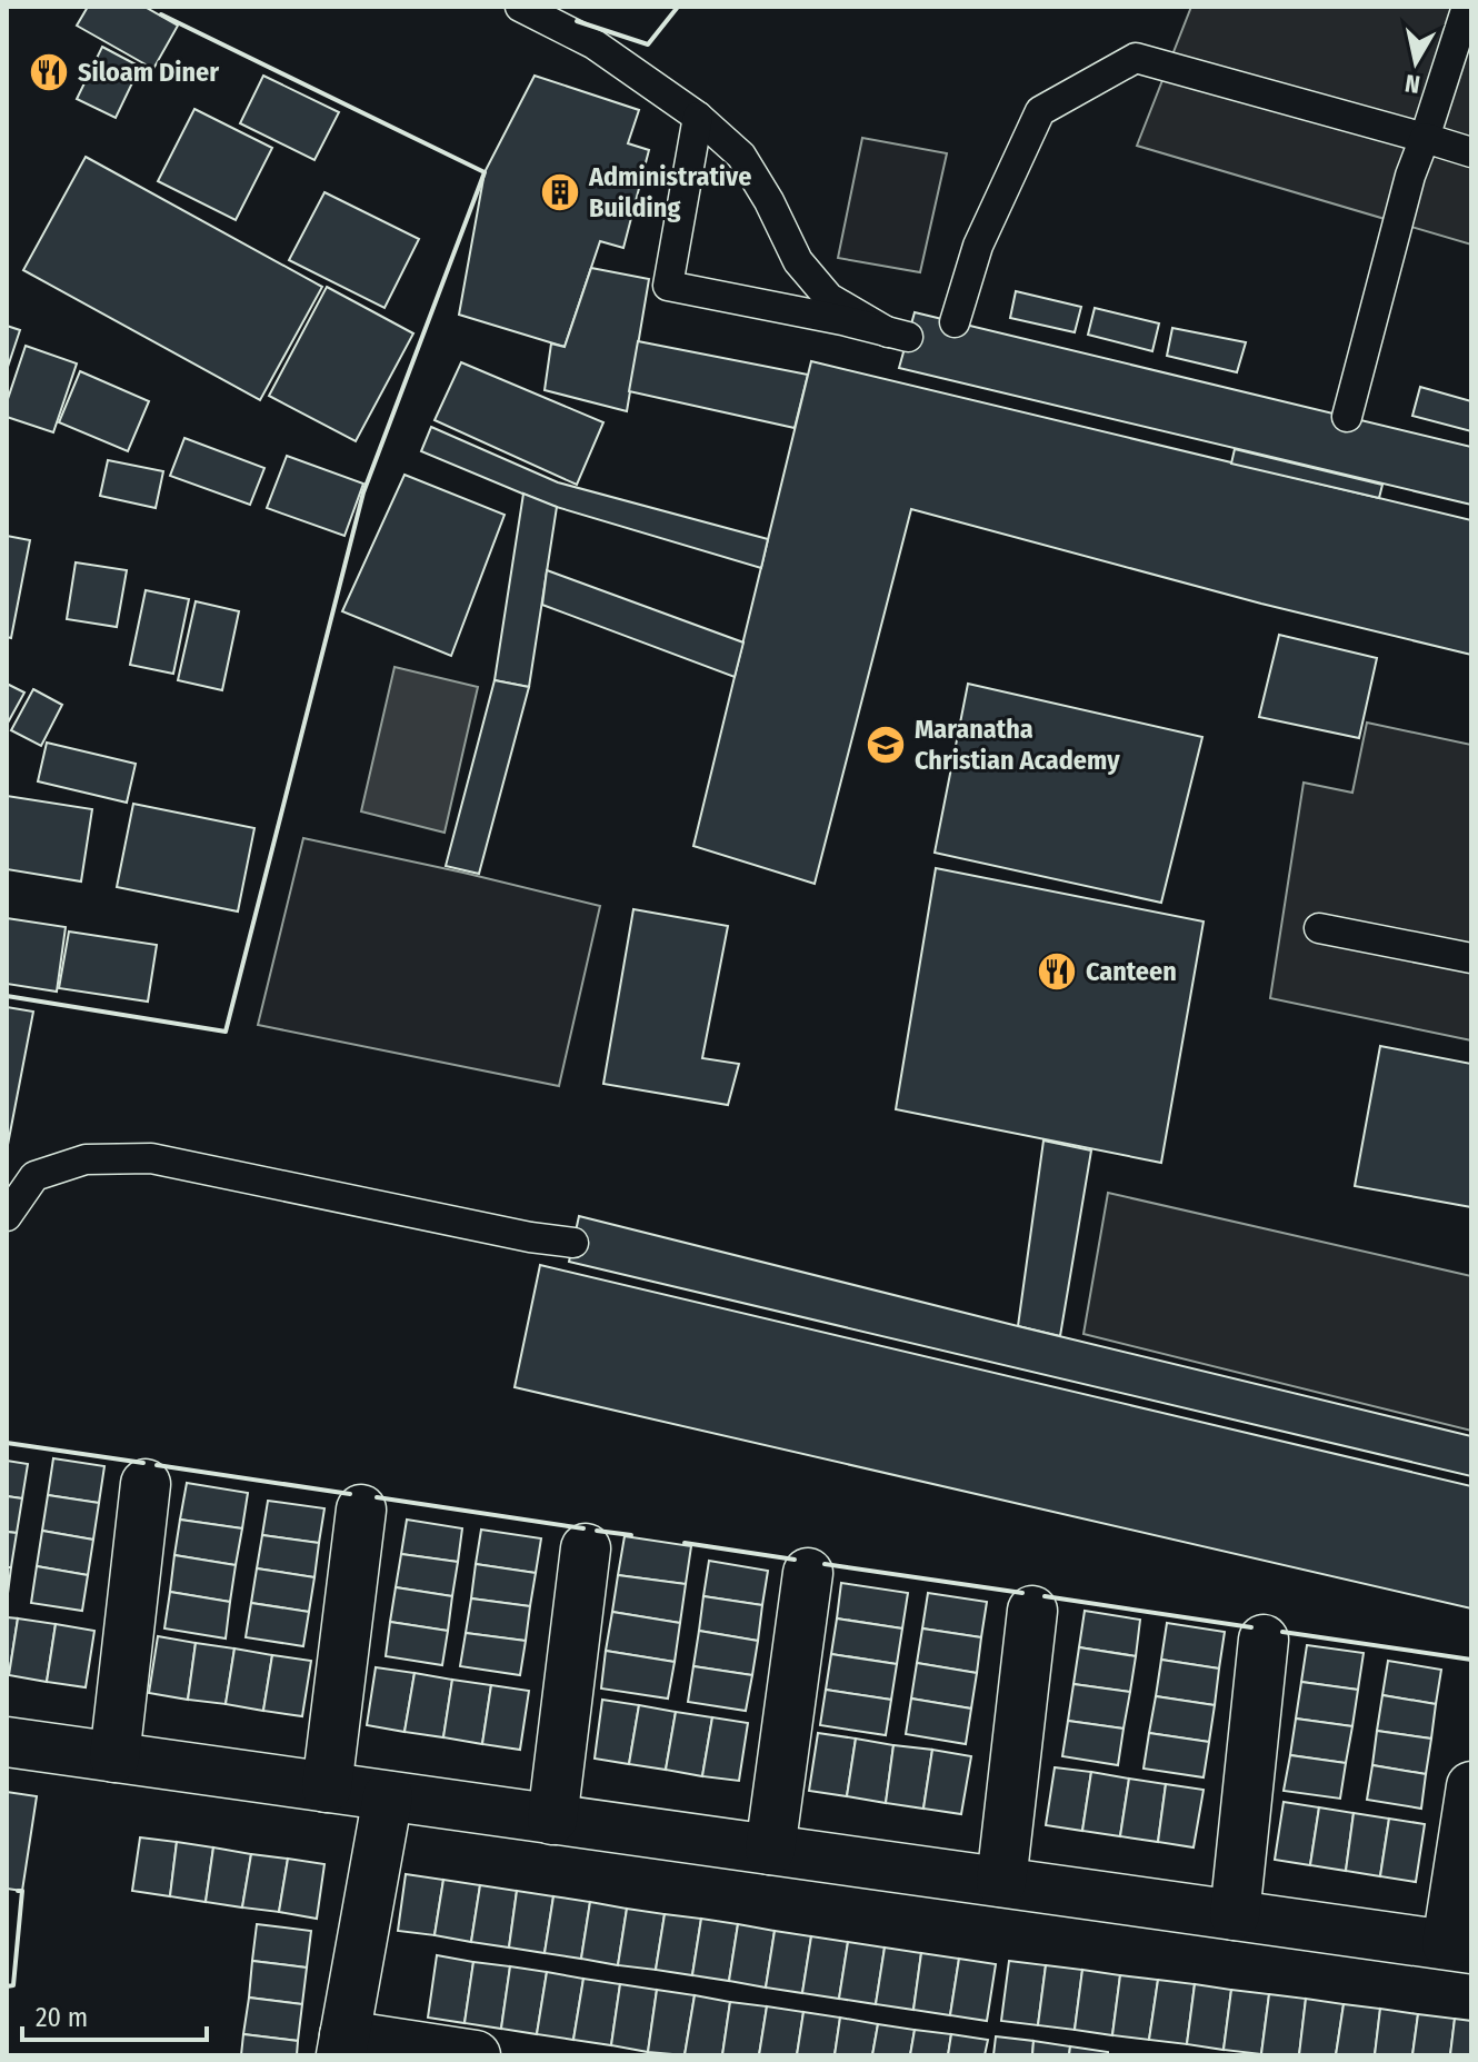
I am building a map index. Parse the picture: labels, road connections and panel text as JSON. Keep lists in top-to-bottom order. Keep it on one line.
{"places":{"restaurant":["Siloam Diner","Canteen"],"building":["Administrative Building"],"school or university":["Maranatha Christian Academy"]},"scale_bar":"20 m","north":"bottom"}
